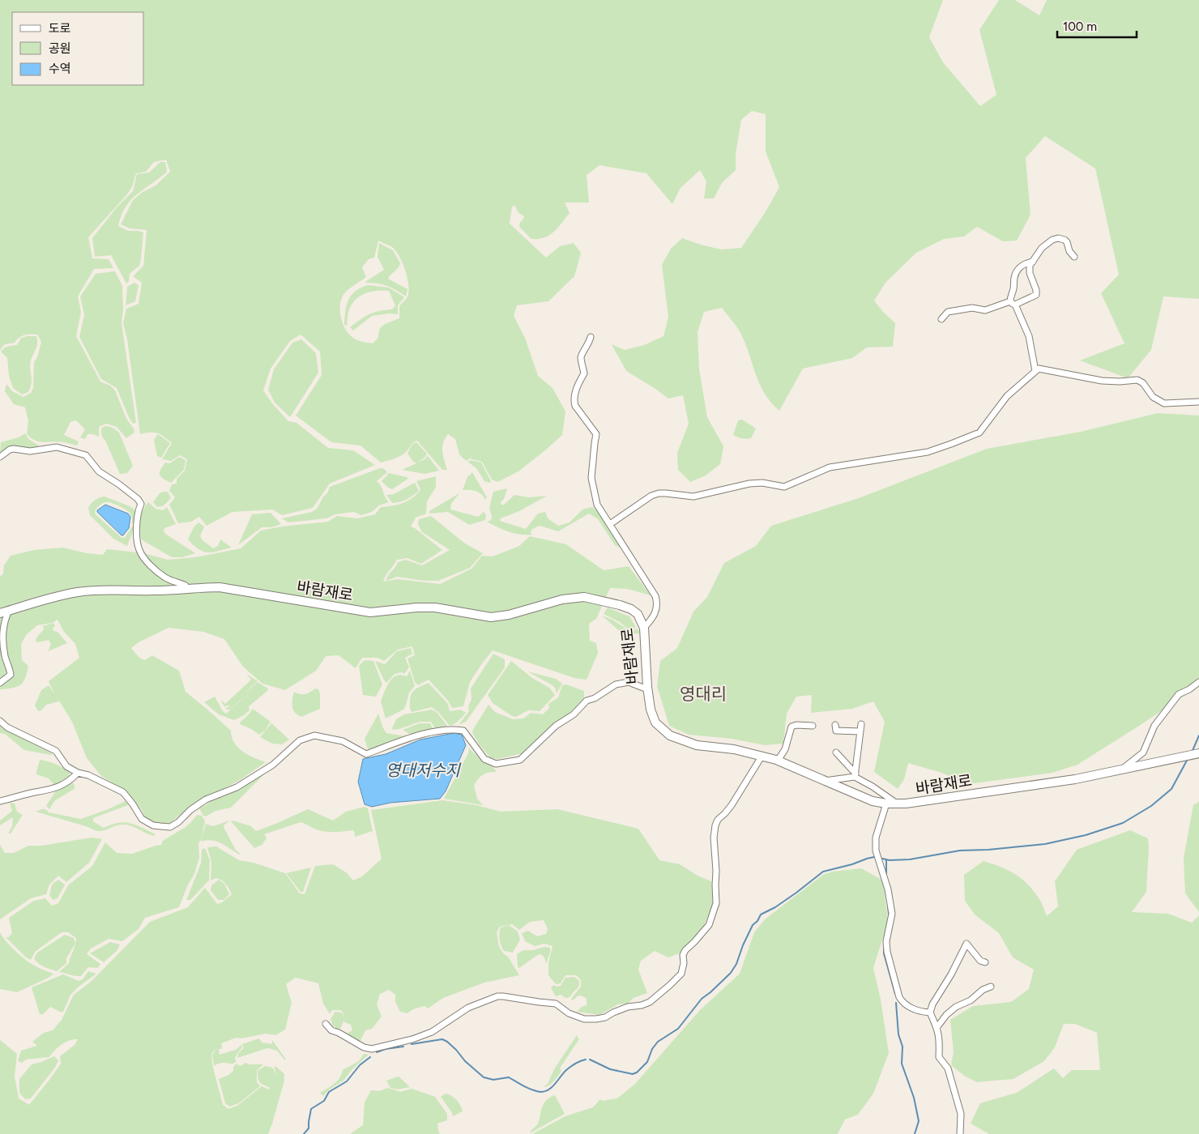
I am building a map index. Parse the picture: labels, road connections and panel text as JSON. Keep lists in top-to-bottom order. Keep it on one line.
{"streets":{"street":["바람재로"]},"districts":["영대리"],"water":["영대저수지"],"legend":["도로","공원","수역"],"scale_bar":"100 m"}
